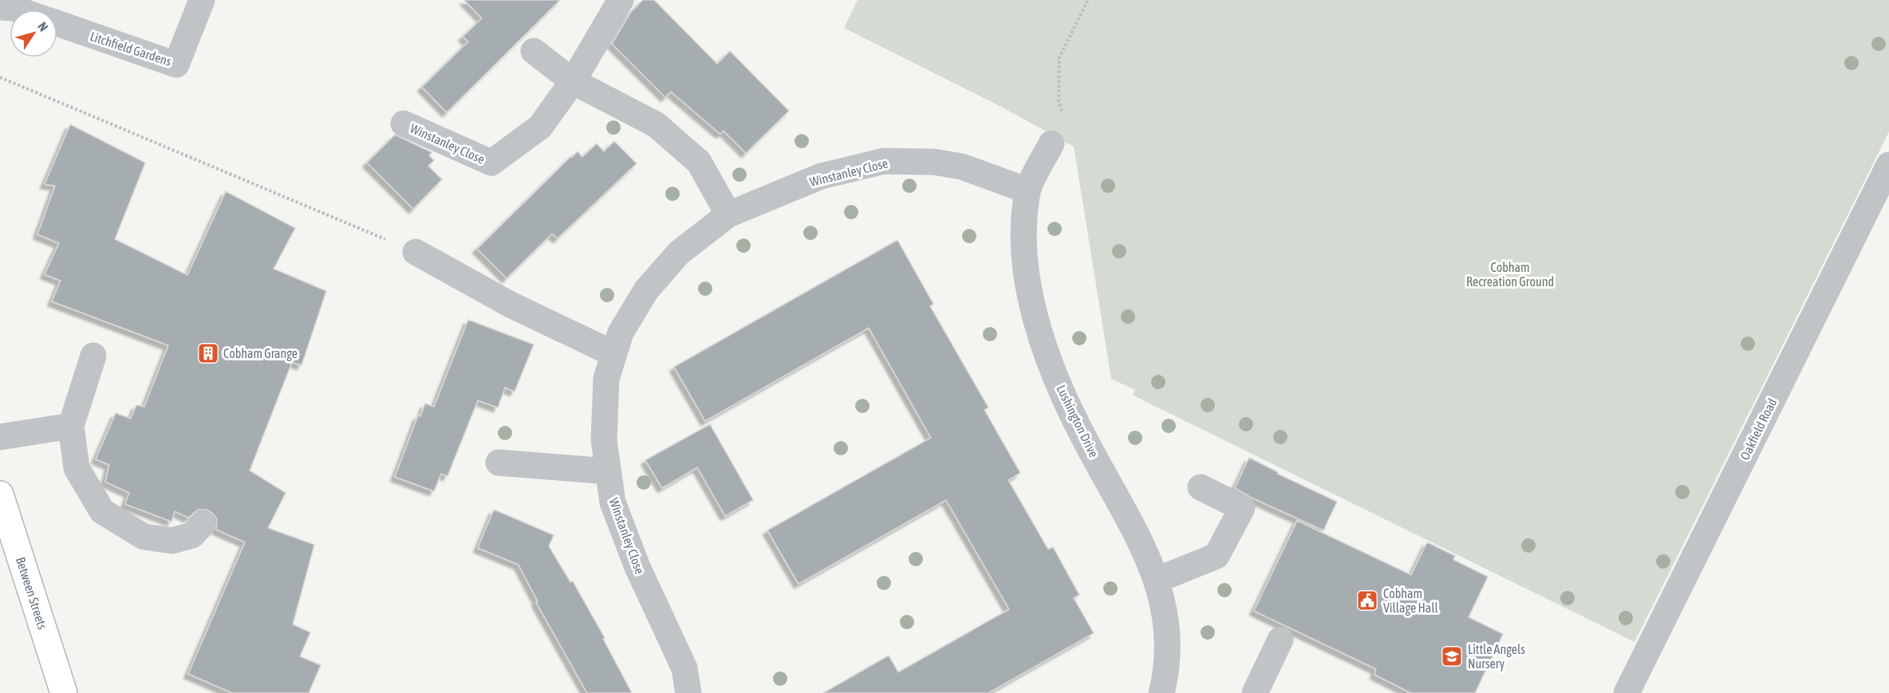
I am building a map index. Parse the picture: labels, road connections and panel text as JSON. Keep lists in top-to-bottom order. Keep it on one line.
{"streets":{"main road":["Between Streets"],"street":["Litchfield Gardens","Winstanley Close","Lushington Drive","Oakfield Road"]},"crossings":[["Winstanley Close","Lushington Drive"]],"parks":["Cobham Recreation Ground"],"places":{"building":["Cobham Grange"],"public building":["Cobham Village Hall"],"school or university":["Little Angels Nursery"]},"north":"top right"}
